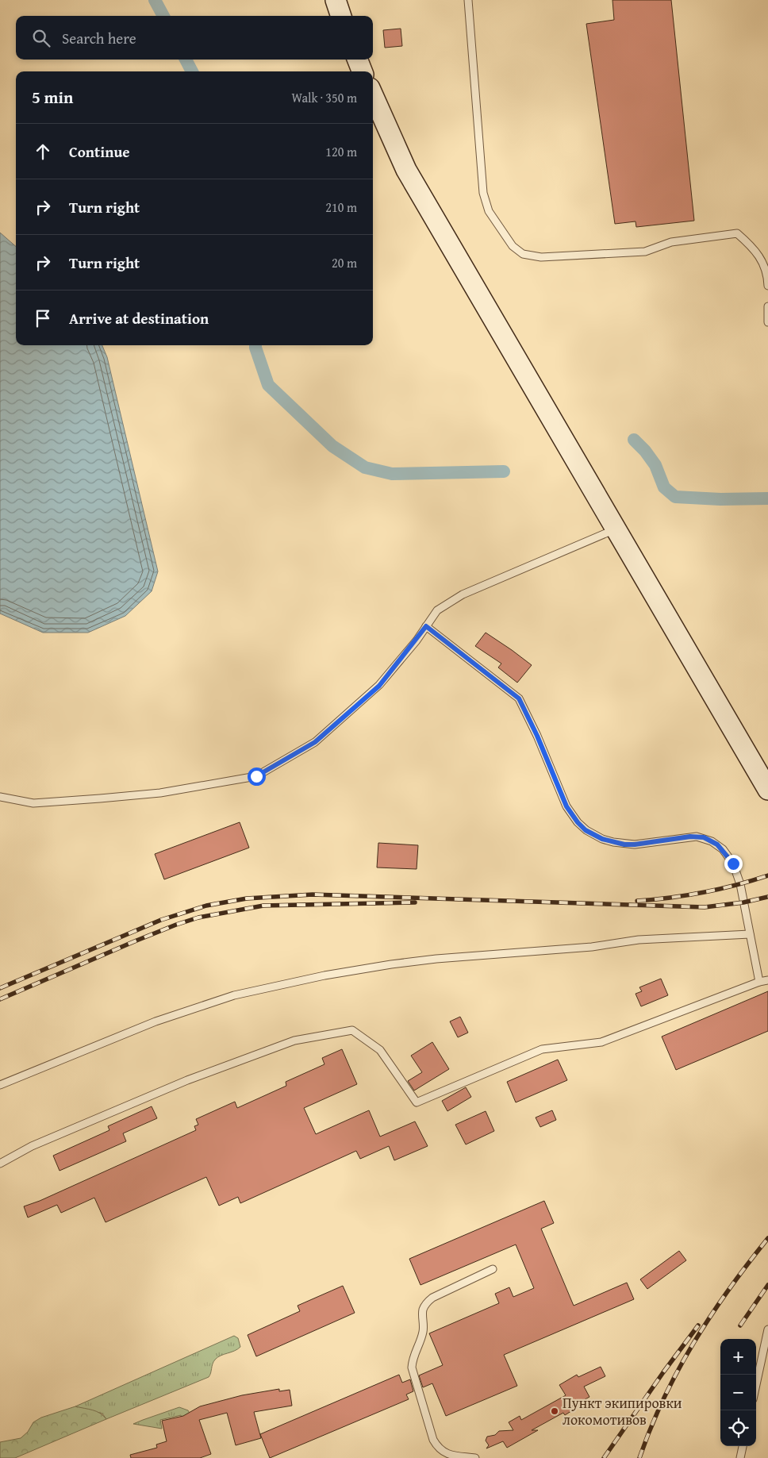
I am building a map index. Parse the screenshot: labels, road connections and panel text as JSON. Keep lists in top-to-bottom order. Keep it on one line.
{"places":["Пункт экипировки локомотивов"],"page":{"search":"Search here","heading":["5 min","Walk · 350 m"],"list":[["Continue","120 m"],["Turn right","210 m"],["Turn right","20 m"],"Arrive at destination"],"map_buttons":["+","−"]}}
